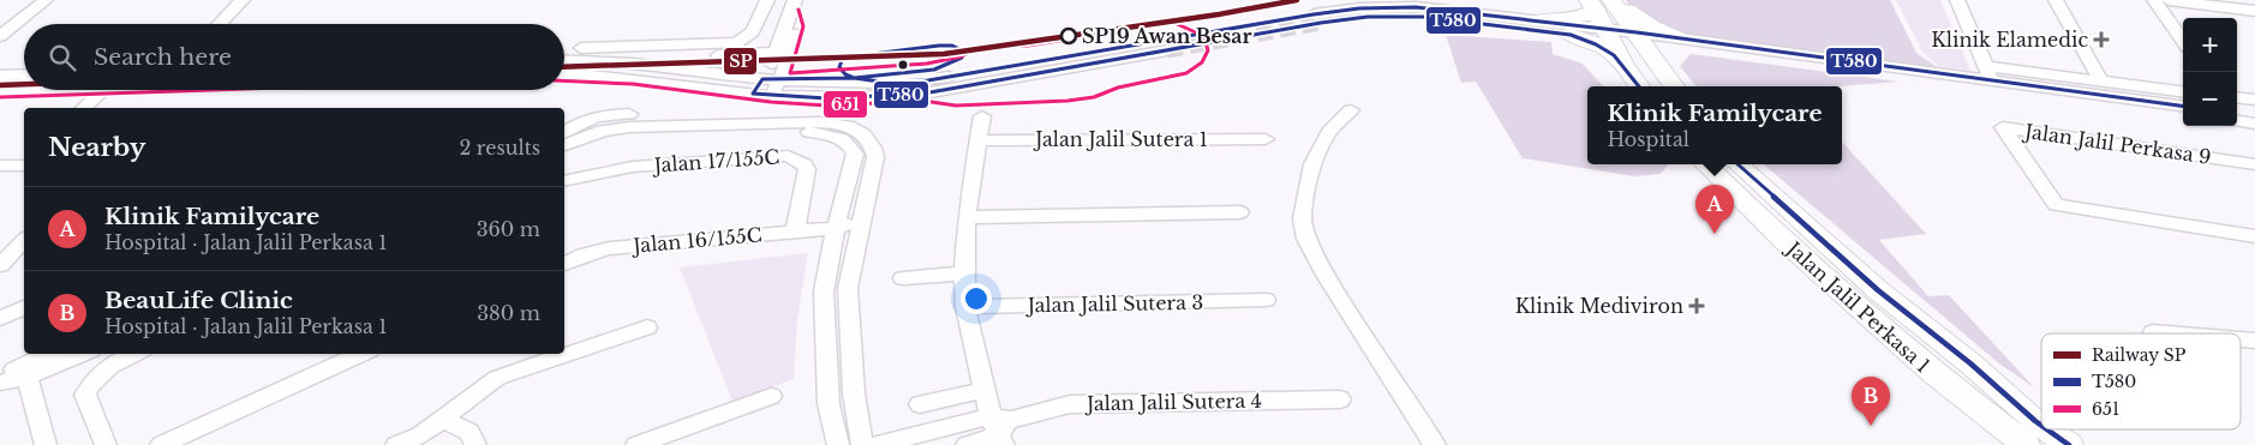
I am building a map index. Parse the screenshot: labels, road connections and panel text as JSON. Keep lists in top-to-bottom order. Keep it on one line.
{"streets":{"main road":["Jalan Jalil Perkasa 1"],"street":["Jalan Jalil Sutera 1","Jalan Jalil Perkasa 9","Jalan 17/155C","Jalan 16/155C","Jalan Jalil Sutera 3","Jalan Jalil Sutera 4"]},"crossings":[["Jalan 17/155C","Jalan 16/155C"]],"places":{"other":["SP19 Awan Besar"],"health":["Klinik Elamedic","Klinik Mediviron"]},"lines":["rail line SP","transit line T580","transit line 651"],"legend":["Railway SP","T580","651"],"page":{"map_buttons":["+","−"],"search":"Search here","popup":["Klinik Familycare","Hospital"],"heading":["Nearby","2 results"],"pins":["A","B"],"list":[{"mark":"A","name":"Klinik Familycare","note":"Hospital · Jalan Jalil Perkasa 1","value":"360 m"},{"mark":"B","name":"BeauLife Clinic","note":"Hospital · Jalan Jalil Perkasa 1","value":"380 m"}]}}
